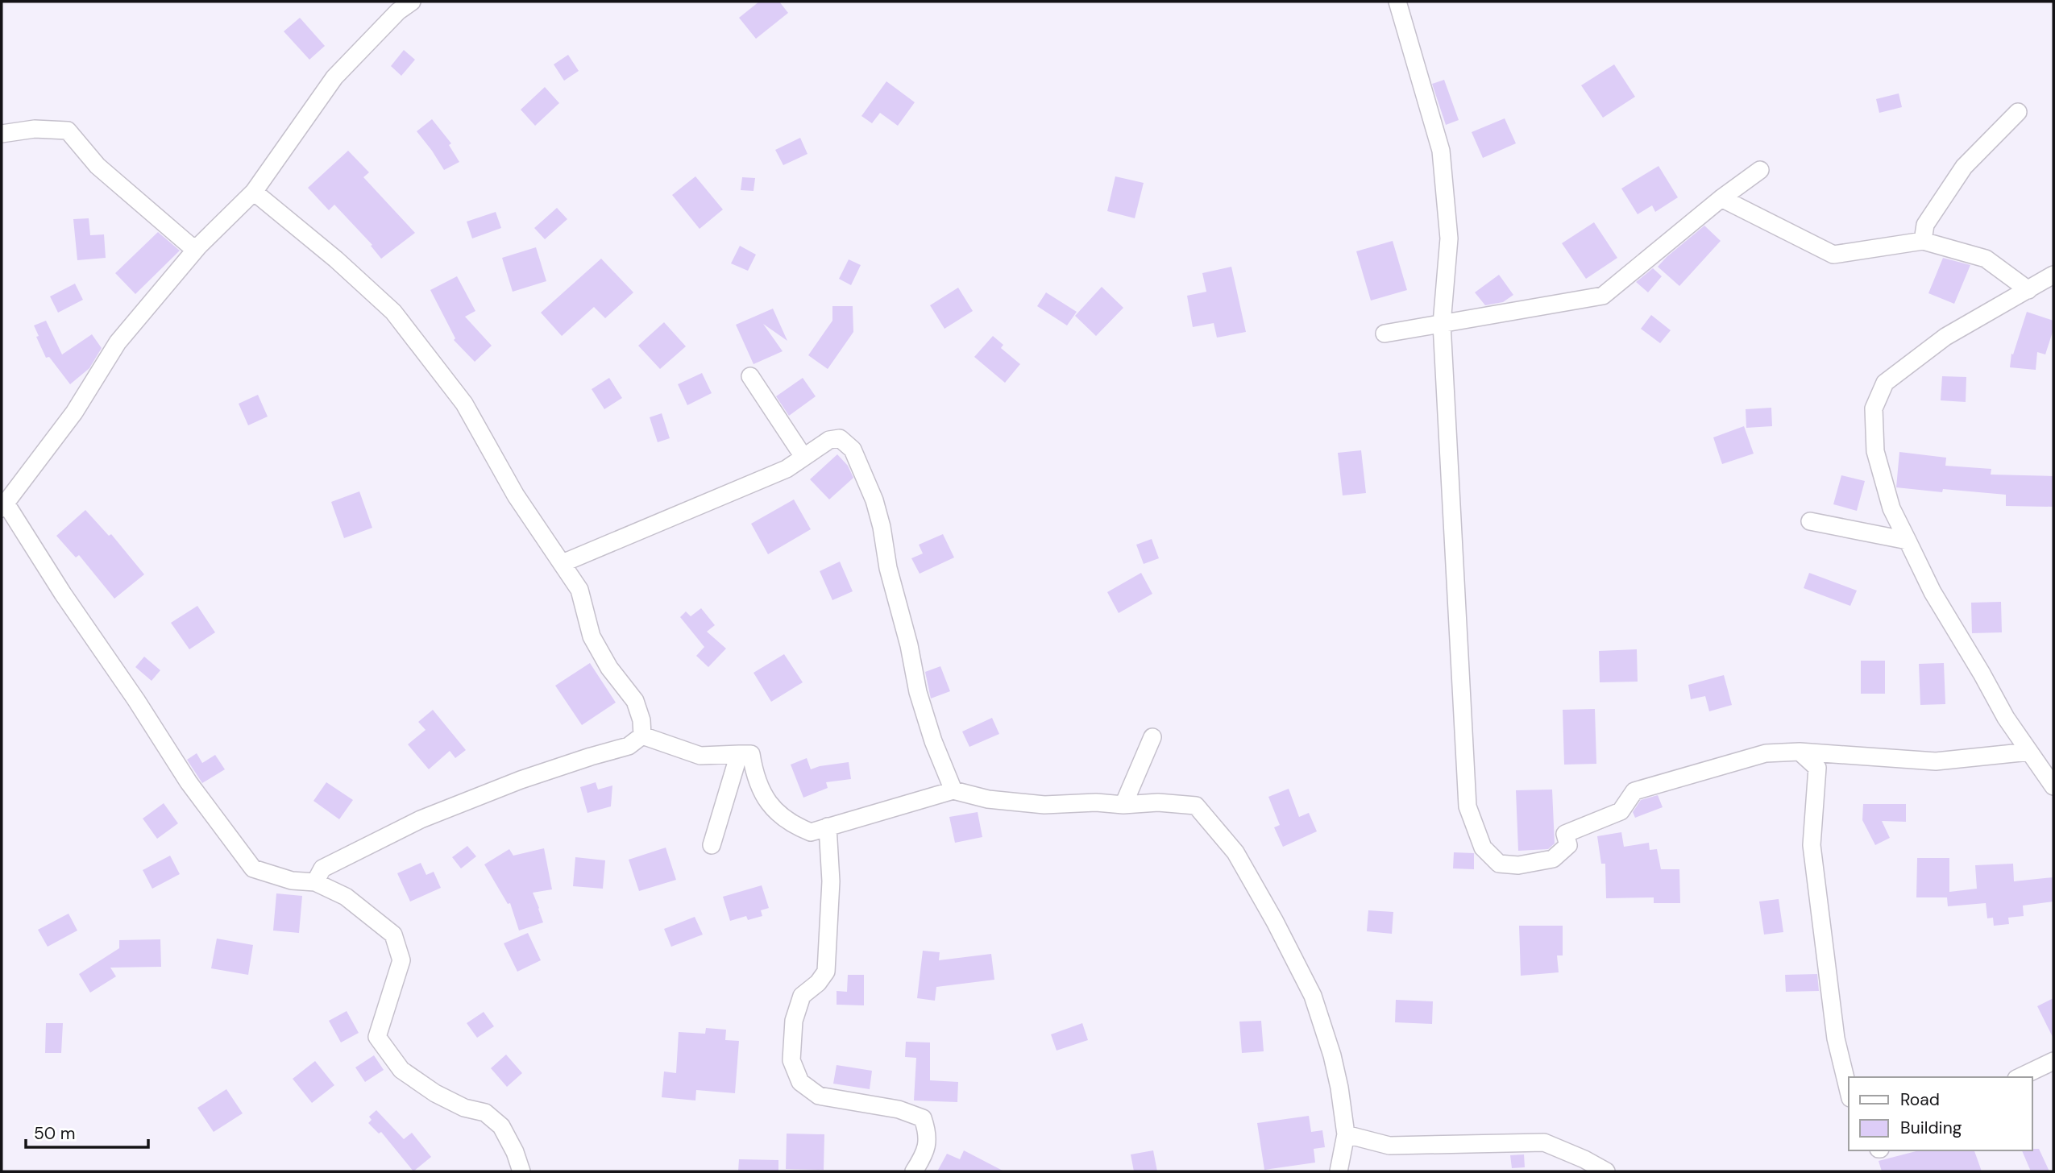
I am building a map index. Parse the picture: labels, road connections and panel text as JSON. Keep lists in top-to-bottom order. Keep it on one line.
{"legend":["Road","Building"],"scale_bar":"50 m"}
